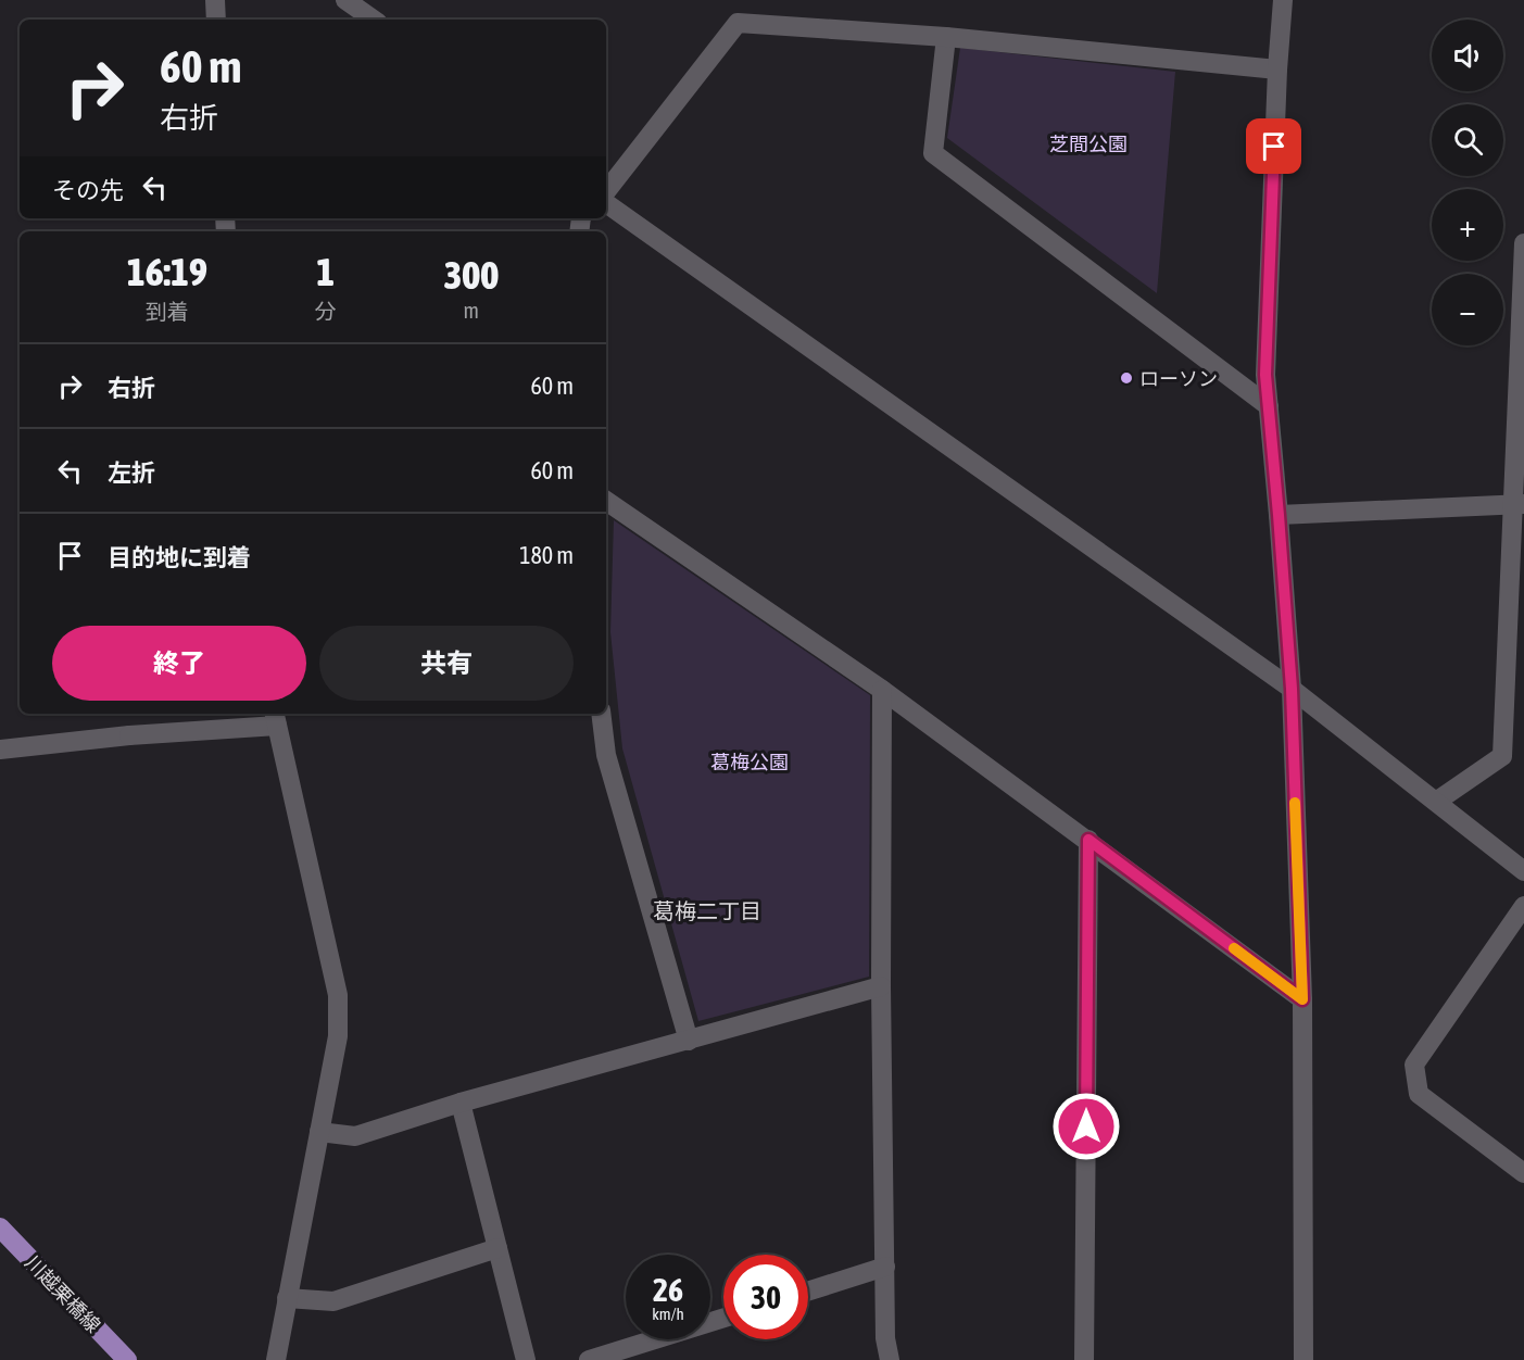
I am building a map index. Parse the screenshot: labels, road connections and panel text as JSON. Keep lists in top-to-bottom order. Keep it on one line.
{"streets":{"main road":["川越栗橋線"]},"districts":["葛梅二丁目"],"parks":["芝間公園","葛梅公園"],"places":["ローソン"],"page":{"map_buttons":["+","−"],"turn":["60 m","右折"],"then":"その先","eta":["16:19","到着","1","分","300","m"],"list":[{"name":"右折","value":"60 m"},{"name":"左折","value":"60 m"},{"name":"目的地に到着","value":"180 m"}],"buttons":["終了","共有"],"speed":"26 km/h","limit":"30"}}
